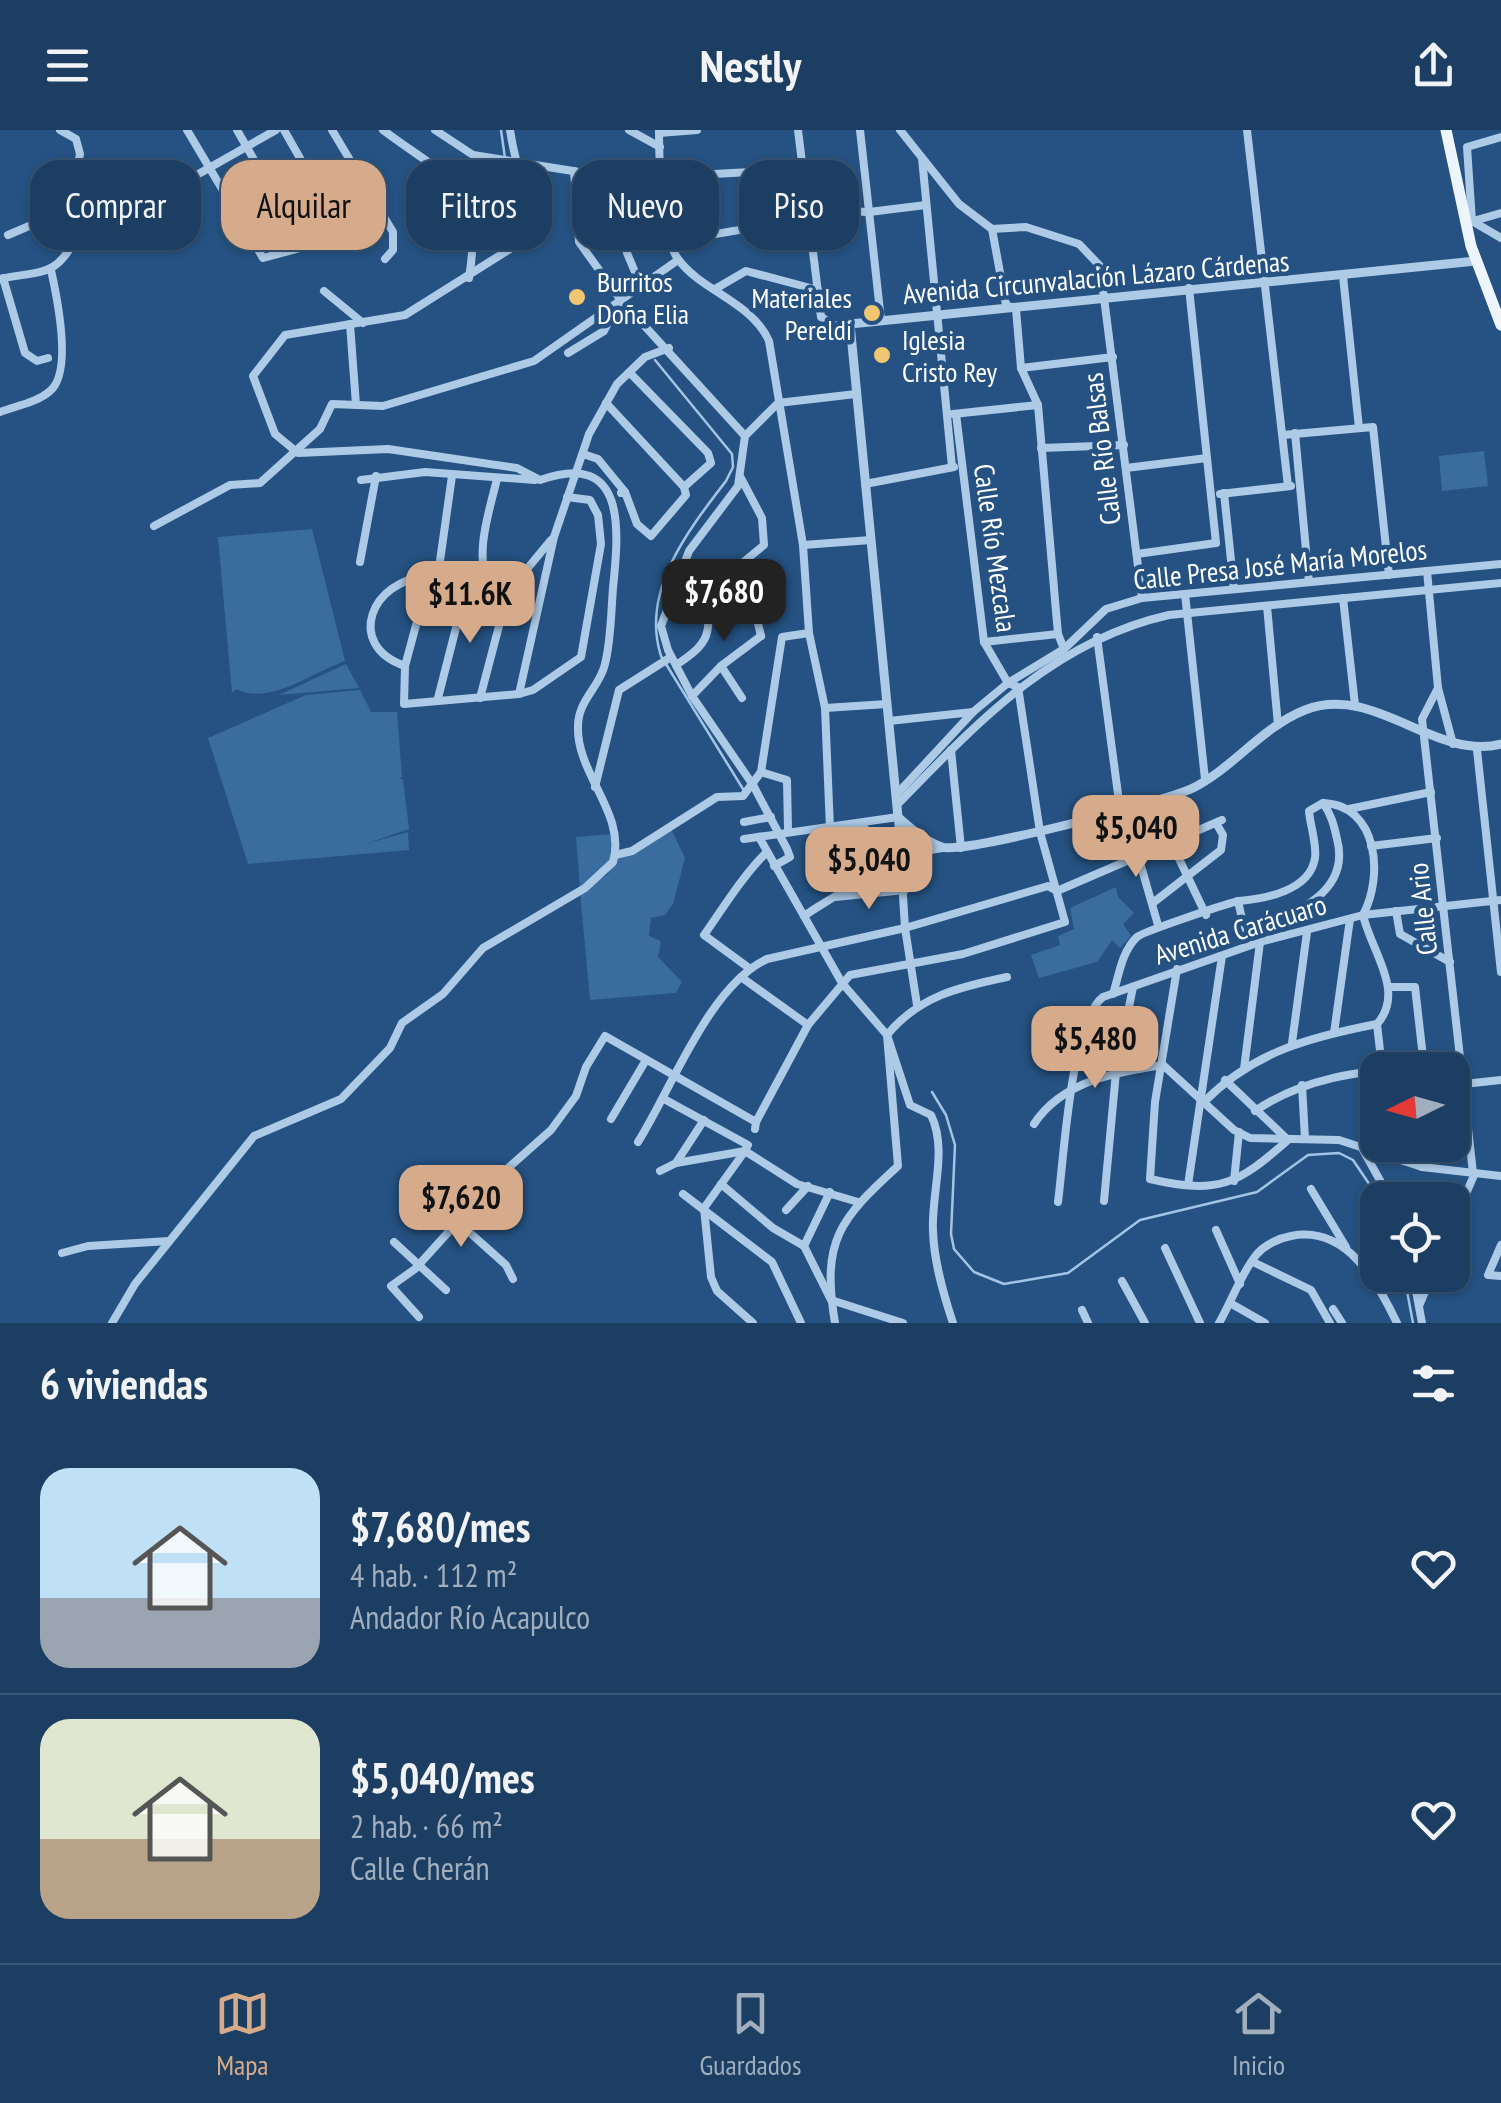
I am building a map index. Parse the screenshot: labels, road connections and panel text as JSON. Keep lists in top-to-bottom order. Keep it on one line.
{"streets":{"street":["Avenida Circunvalación Lázaro Cárdenas","Calle Río Balsas","Calle Río Mezcala","Calle Presa José María Morelos","Calle Ario","Avenida Carácuaro"]},"crossings":[["Avenida Circunvalación Lázaro Cárdenas","Calle Río Balsas"],["Avenida Circunvalación Lázaro Cárdenas","Calle Río Mezcala"],["Calle Río Balsas","Calle Presa José María Morelos"],["Calle Río Mezcala","Calle Presa José María Morelos"]],"places":["Burritos Doña Elia","Materiales Pereldi","Iglesia Cristo Rey"],"north":"left","page":{"header":"Nestly","chip":["Comprar","Alquilar","Filtros","Nuevo","Piso"],"price":["$7,680","$11.6K","$5,040","$5,040","$5,480","$7,620"],"heading":"6 viviendas","list":[{"name":"$7,680/mes","note":"4 hab. · 112 m² · Andador Río Acapulco"},{"name":"$5,040/mes","note":"2 hab. · 66 m² · Calle Cherán"}],"tabs":["Mapa","Guardados","Inicio"]}}
